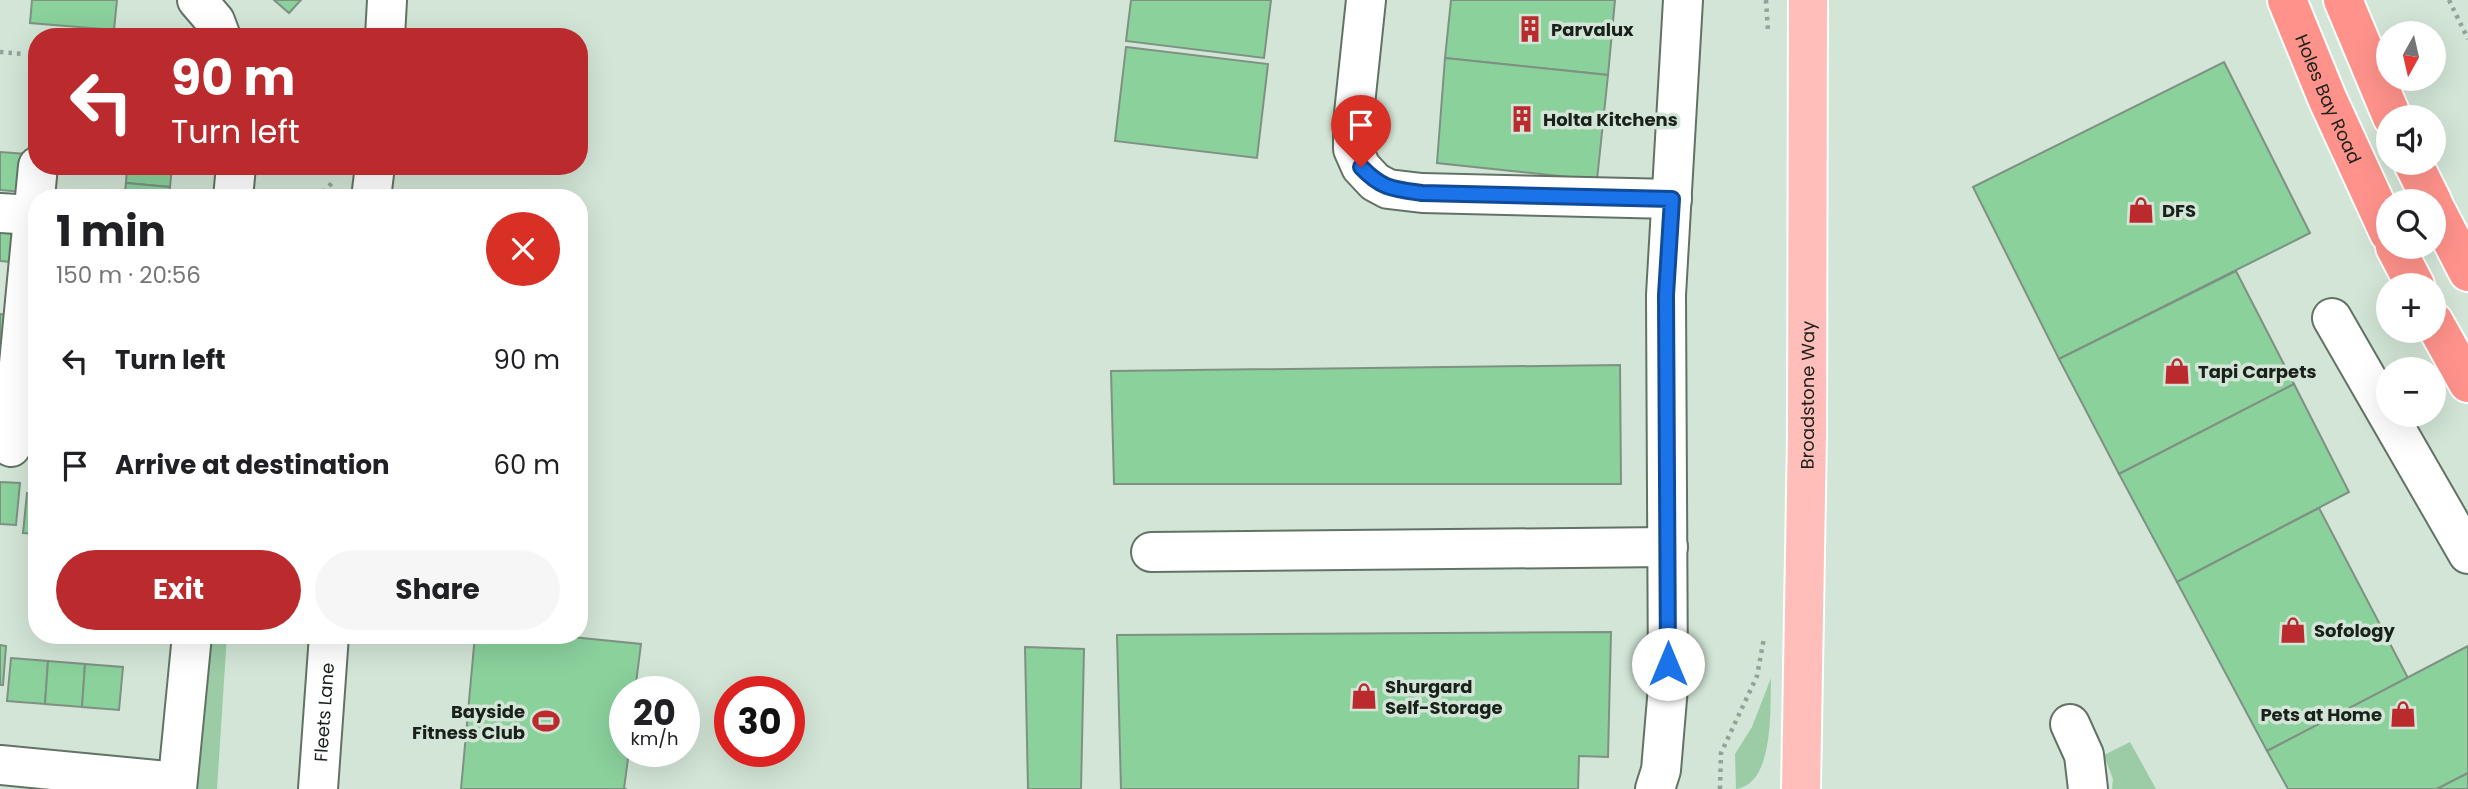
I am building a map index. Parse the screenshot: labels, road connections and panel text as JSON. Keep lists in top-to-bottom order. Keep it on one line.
{"streets":{"highway":["Holes Bay Road"],"main road":["Broadstone Way"],"street":["Fleets Lane"]},"places":{"building":["Parvalux","Holta Kitchens"],"shop":["DFS","Tapi Carpets","Sofology","Shurgard Self-Storage","Pets at Home"],"sports":["Bayside Fitness Club"]},"north":"bottom","page":{"map_buttons":["+","−"],"turn":["90 m","Turn left"],"heading":["1 min","150 m · 20:56"],"list":[{"name":"Turn left","value":"90 m"},{"name":"Arrive at destination","value":"60 m"}],"buttons":["Exit","Share"],"speed":"20 km/h","limit":"30"}}
